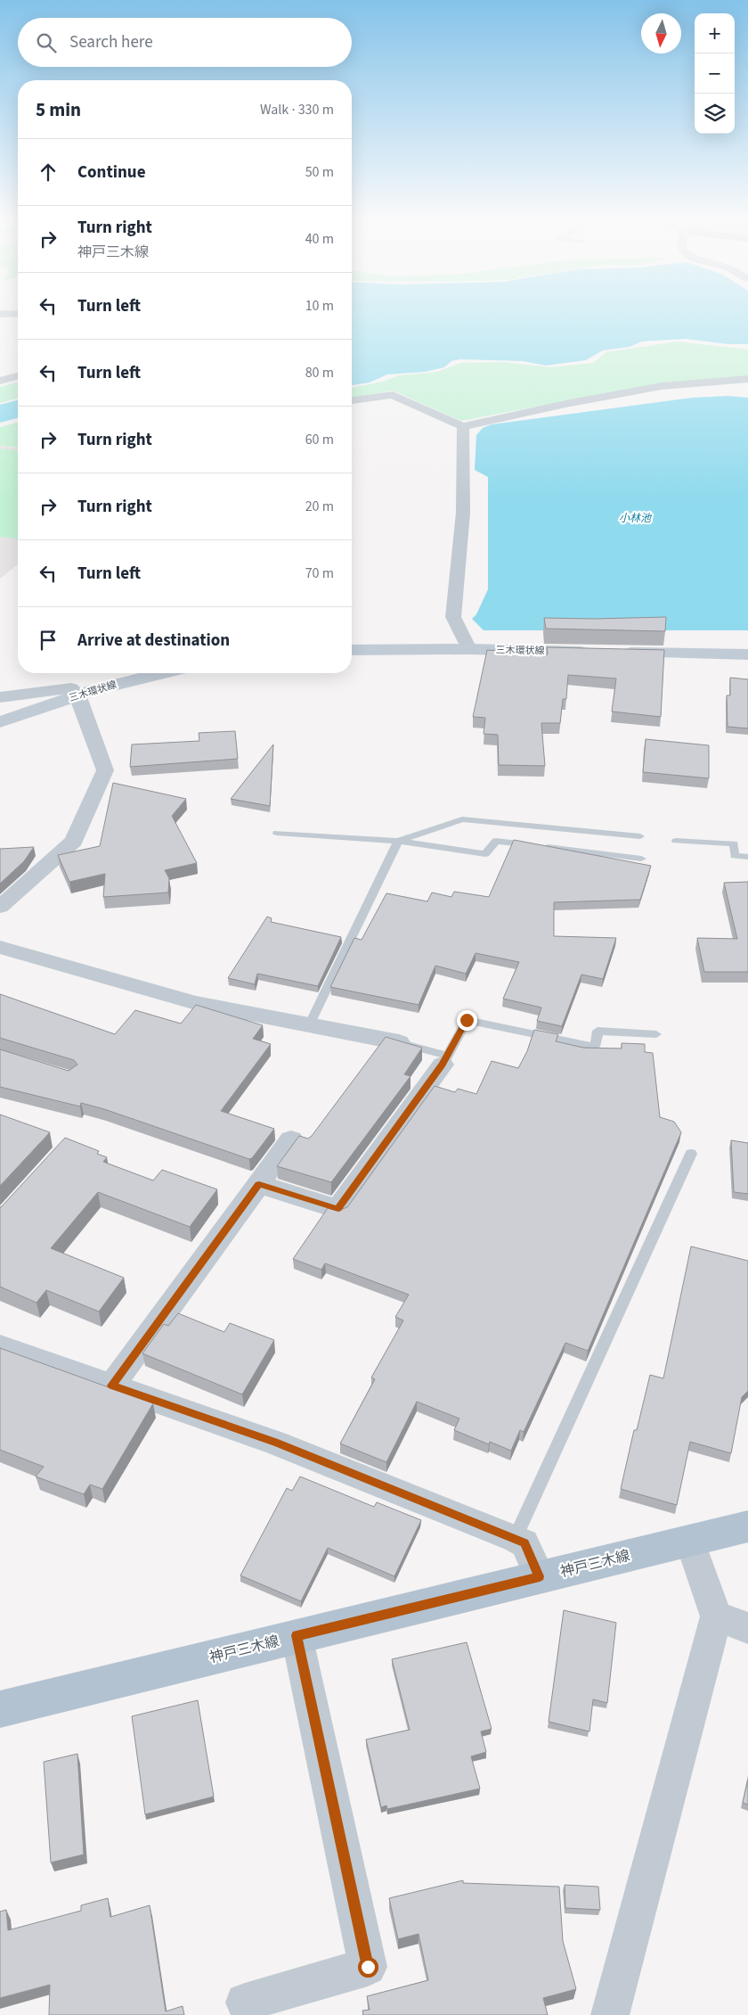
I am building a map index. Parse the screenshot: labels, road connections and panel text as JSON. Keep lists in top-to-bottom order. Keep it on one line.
{"streets":{"main road":["三木環状線","神戸三木線"]},"water":["小林池"],"north":"bottom","page":{"map_buttons":["+","−"],"search":"Search here","heading":["5 min","Walk · 330 m"],"list":[["Continue","50 m"],["Turn right","神戸三木線","40 m"],["Turn left","10 m"],["Turn left","80 m"],["Turn right","60 m"],["Turn right","20 m"],["Turn left","70 m"],"Arrive at destination"]}}
